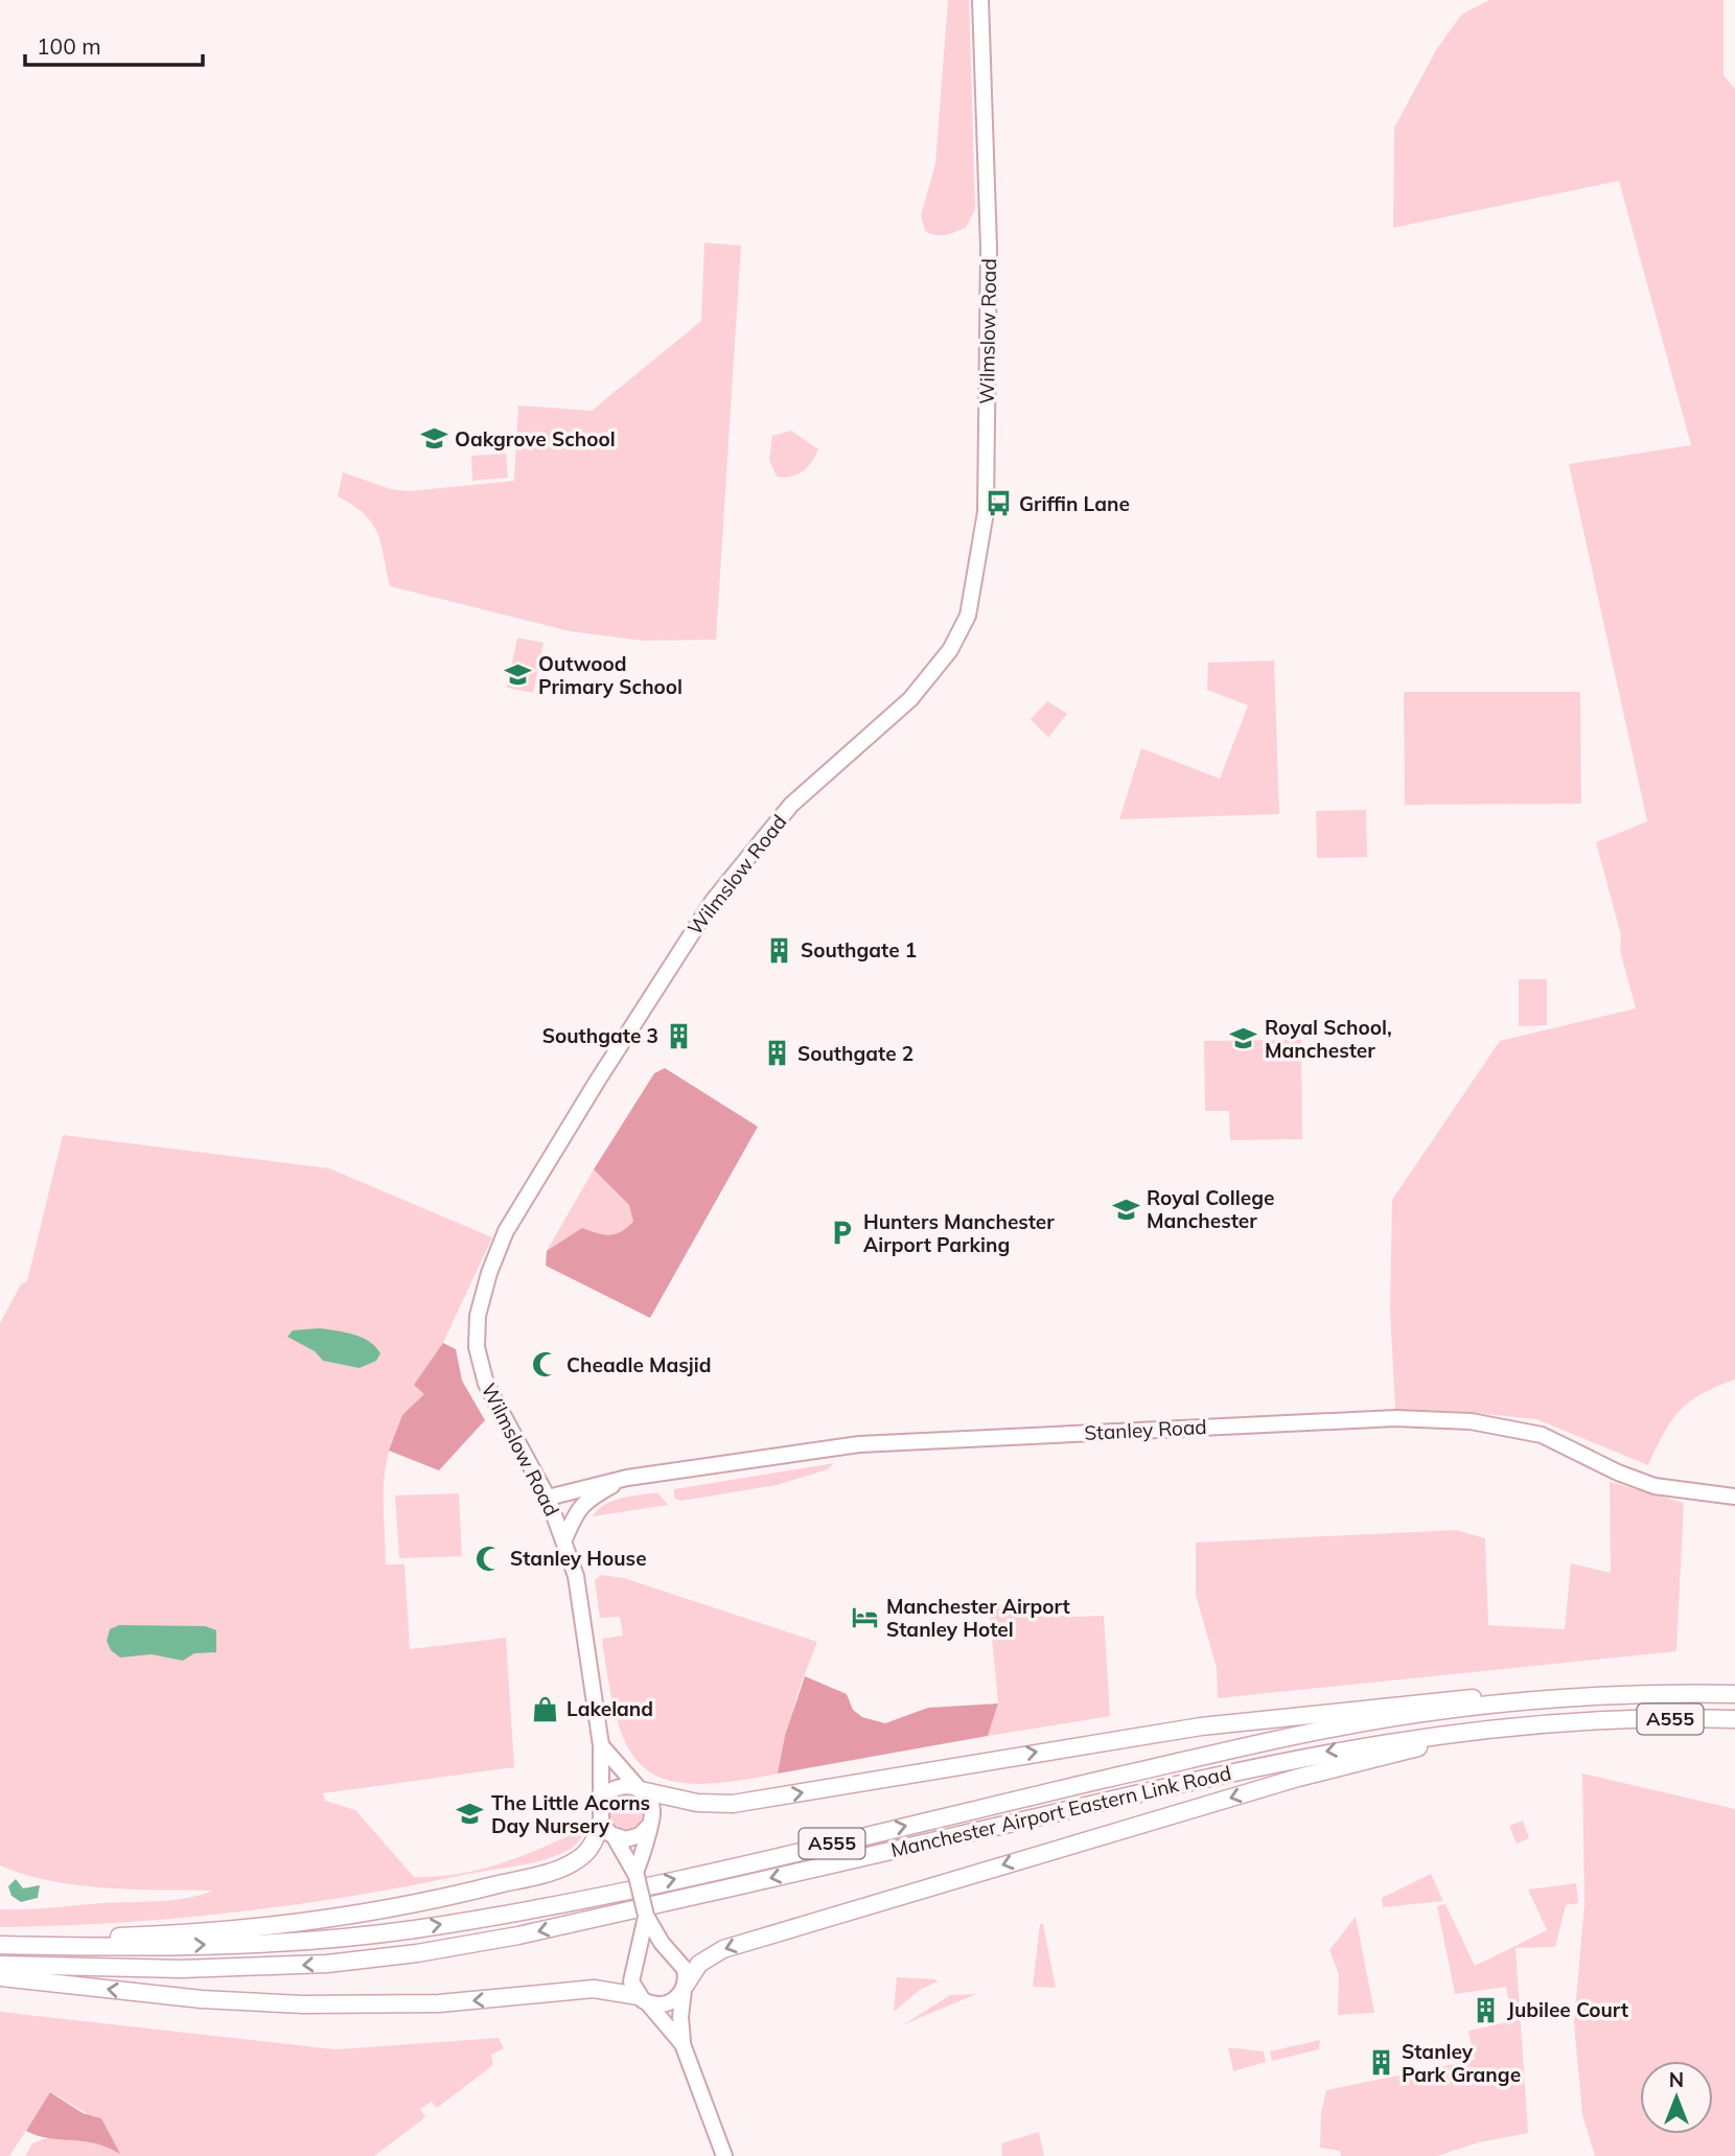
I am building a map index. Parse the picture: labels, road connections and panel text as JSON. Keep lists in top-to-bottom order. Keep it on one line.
{"streets":{"highway":["A555","Manchester Airport Eastern Link Road"],"main road":["Wilmslow Road","Stanley Road"]},"crossings":[["Wilmslow Road","Stanley Road"],["Wilmslow Road","A555"],["A555","Manchester Airport Eastern Link Road"]],"places":{"school or university":["Oakgrove School","Outwood Primary School","Royal School, Manchester","Royal College Manchester","The Little Acorns Day Nursery"],"bus stop":["Griffin Lane"],"building":["Southgate 1","Southgate 3","Southgate 2","Jubilee Court","Stanley Park Grange"],"parking":["Hunters Manchester Airport Parking"],"mosque":["Cheadle Masjid","Stanley House"],"hotel":["Manchester Airport Stanley Hotel"],"shop":["Lakeland"]},"scale_bar":"100 m","north":"top"}
